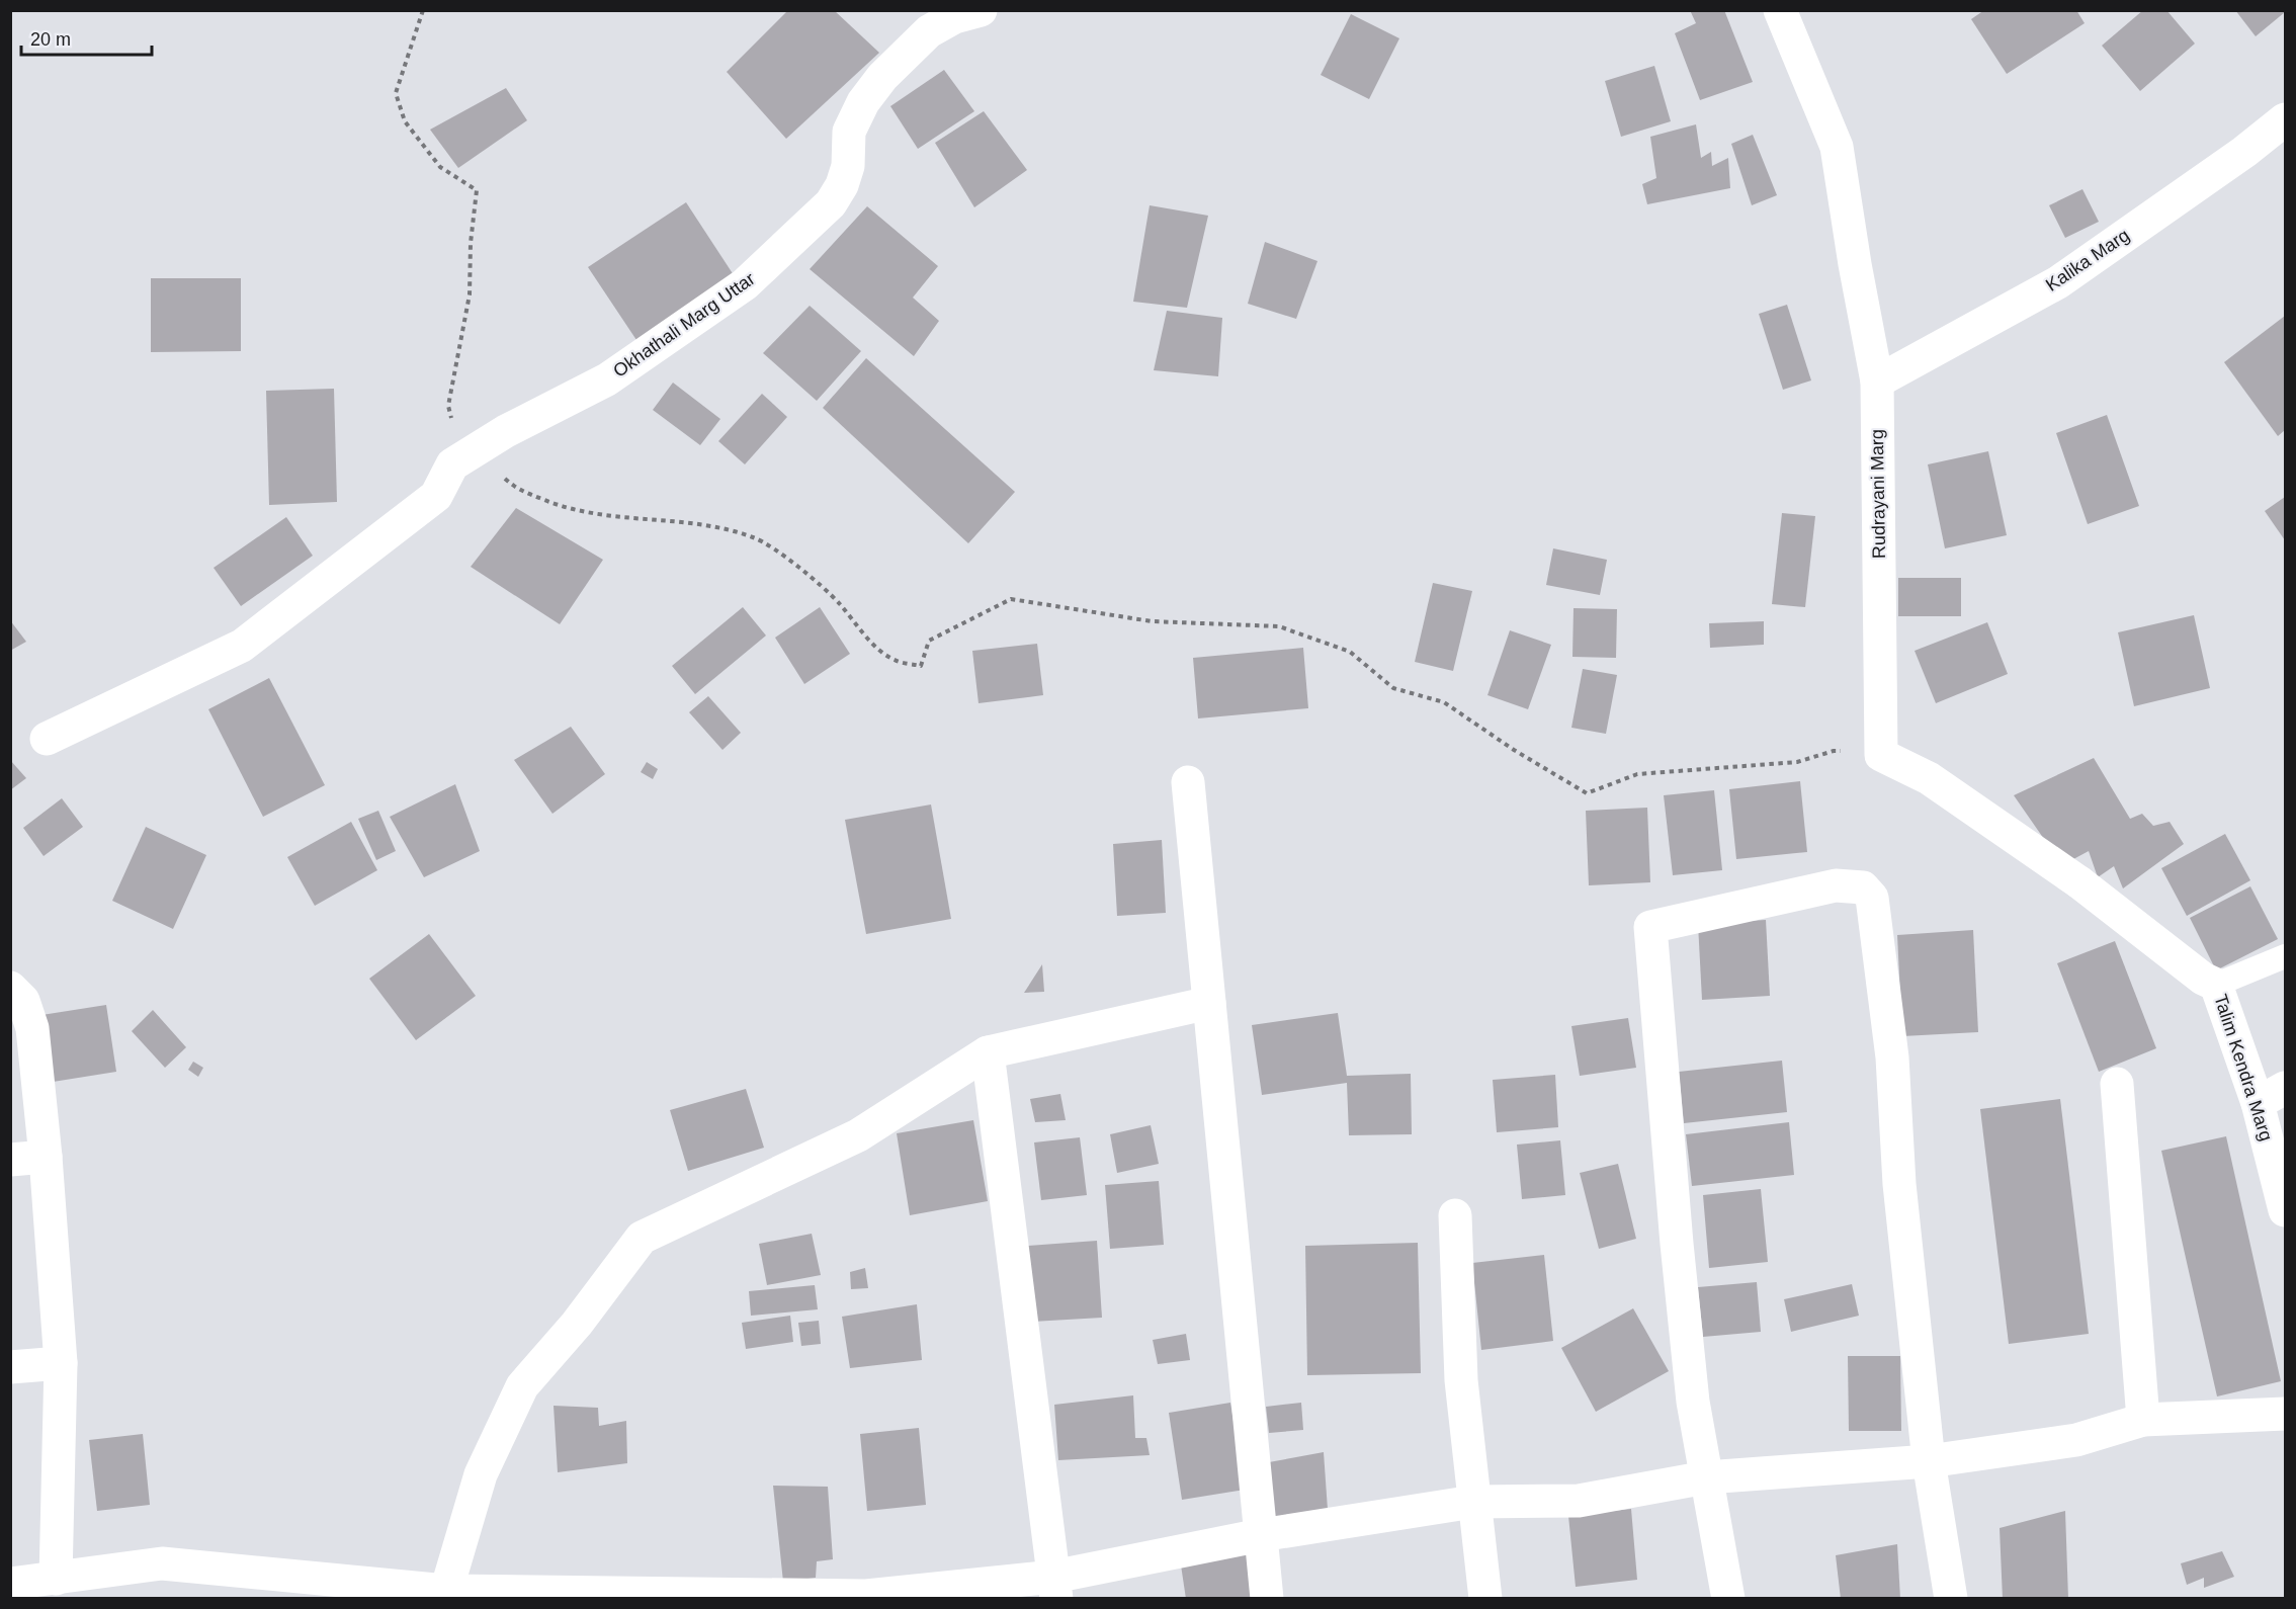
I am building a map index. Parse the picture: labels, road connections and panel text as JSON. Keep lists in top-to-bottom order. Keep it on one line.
{"streets":{"street":["Kalika Marg","Okhathali Marg Uttar","Rudrayani Marg","Talim Kendra Marg"]},"crossings":[["Kalika Marg","Rudrayani Marg"],["Rudrayani Marg","Talim Kendra Marg"]],"scale_bar":"20 m"}
